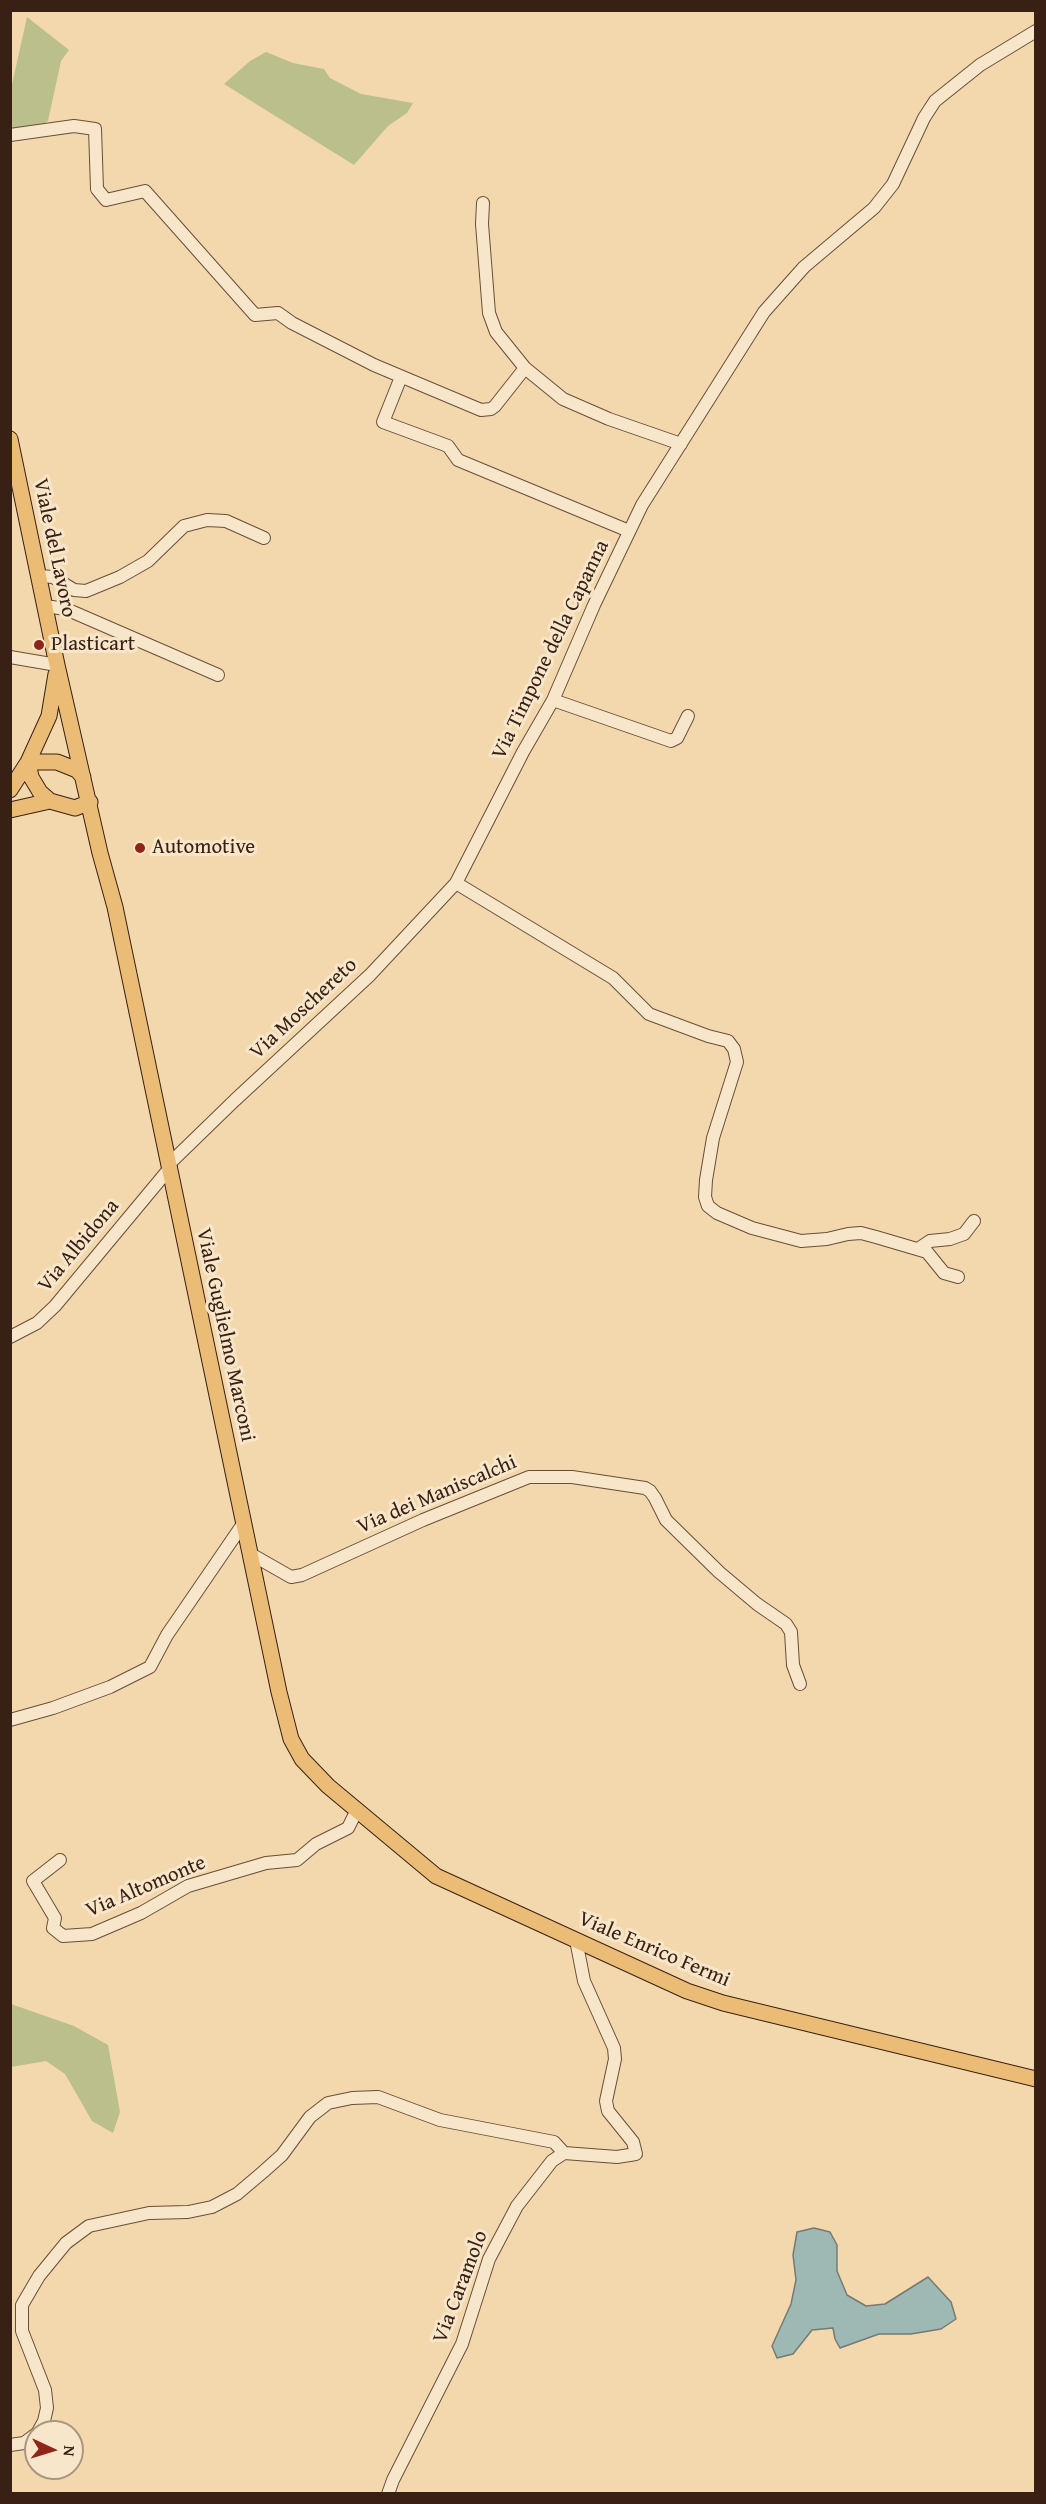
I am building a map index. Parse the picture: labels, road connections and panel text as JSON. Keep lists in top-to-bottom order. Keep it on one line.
{"streets":{"main road":["Viale del Lavoro","Viale Guglielmo Marconi","Viale Enrico Fermi"],"street":["Via Timpone della Capanna","Via Moschereto","Via Albidona","Via dei Maniscalchi","Via Altomonte","Via Caramolo"]},"crossings":[["Viale del Lavoro","Viale Guglielmo Marconi"],["Via Timpone della Capanna","Via Moschereto"],["Via Moschereto","Via Albidona"],["Via Moschereto","Viale Guglielmo Marconi"],["Via Albidona","Viale Guglielmo Marconi"],["Viale Guglielmo Marconi","Via dei Maniscalchi"],["Viale Guglielmo Marconi","Via Altomonte"],["Viale Guglielmo Marconi","Viale Enrico Fermi"],["Via Altomonte","Viale Enrico Fermi"]],"places":["Plasticart","Automotive"],"north":"right"}
